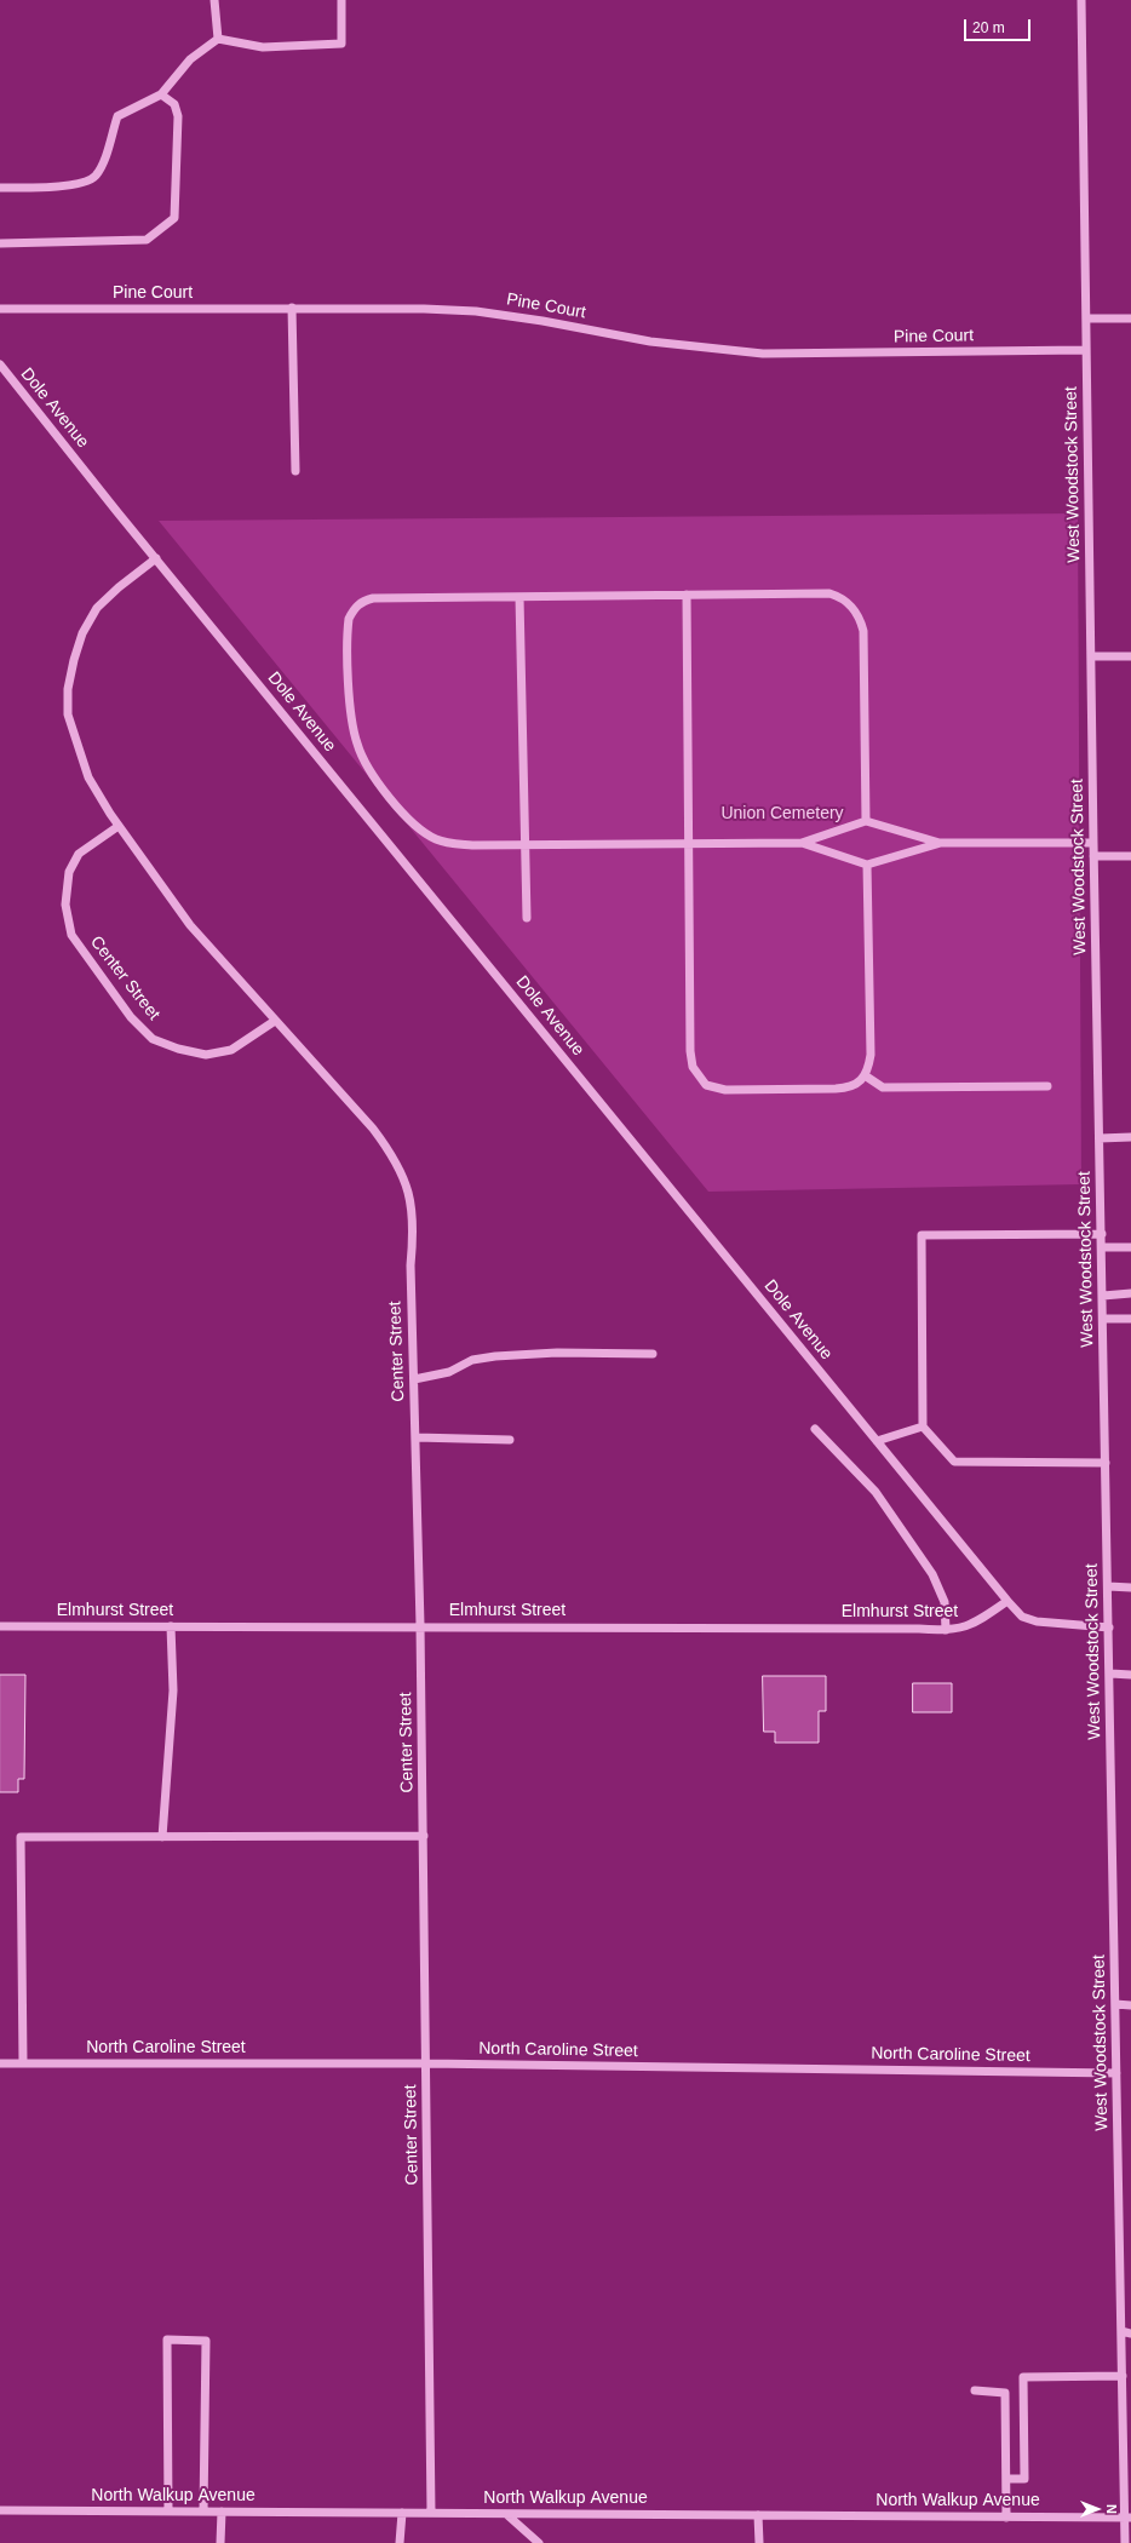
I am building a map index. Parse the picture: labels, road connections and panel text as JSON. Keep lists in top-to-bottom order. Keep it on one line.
{"streets":{"street":["Pine Court","Dole Avenue","West Woodstock Street","Center Street","Elmhurst Street","North Caroline Street","North Walkup Avenue"]},"crossings":[["Pine Court","West Woodstock Street"],["Dole Avenue","West Woodstock Street"],["Dole Avenue","Center Street"],["Dole Avenue","Elmhurst Street"],["West Woodstock Street","North Caroline Street"],["West Woodstock Street","North Walkup Avenue"],["Center Street","Elmhurst Street"],["Center Street","North Caroline Street"],["Center Street","North Walkup Avenue"]],"parks":["Union Cemetery"],"scale_bar":"20 m","north":"right"}
